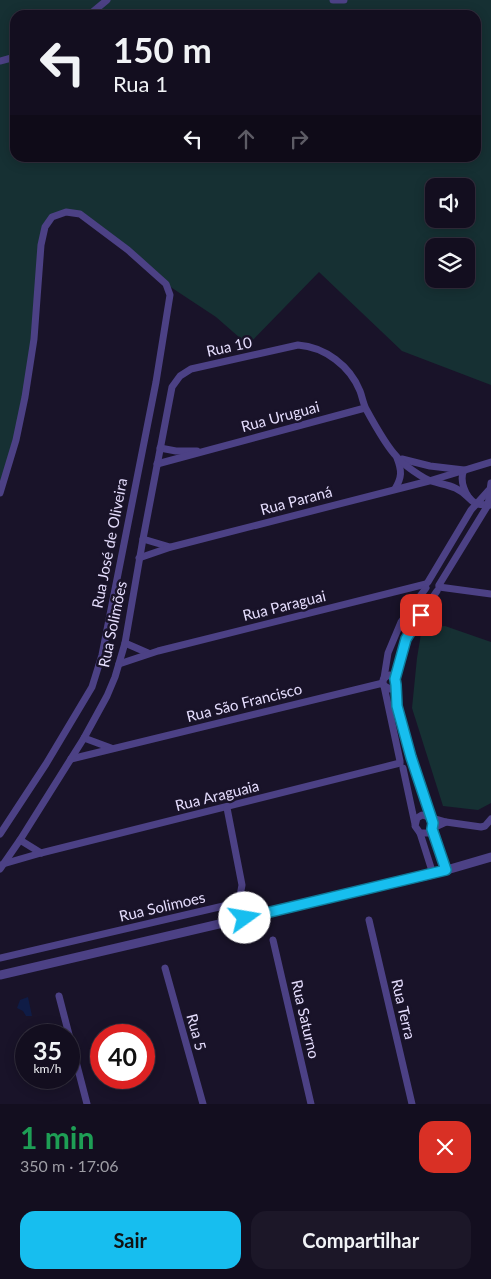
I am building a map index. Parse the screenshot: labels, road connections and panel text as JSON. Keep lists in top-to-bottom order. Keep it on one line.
{"streets":{"street":["Rua 10","Rua Uruguai","Rua Paraná","Rua José de Oliveira","Rua Paraguai","Rua Solimões","Rua São Francisco","Rua Araguaia","Rua Solimoes","Rua Terra","Rua Saturno","Rua 5"]},"crossings":[["Rua 10","Rua Uruguai"],["Rua 10","Rua Solimões"],["Rua Uruguai","Rua Solimões"],["Rua Paraná","Rua Solimões"],["Rua Paraguai","Rua Solimões"],["Rua Solimões","Rua São Francisco"],["Rua Solimões","Rua Araguaia"],["Rua Araguaia","Rua Solimoes"]],"page":{"turn":["150 m","Rua 1"],"speed":"35 km/h","limit":"40","heading":["1 min","350 m · 17:06"],"buttons":["Sair","Compartilhar"]}}
